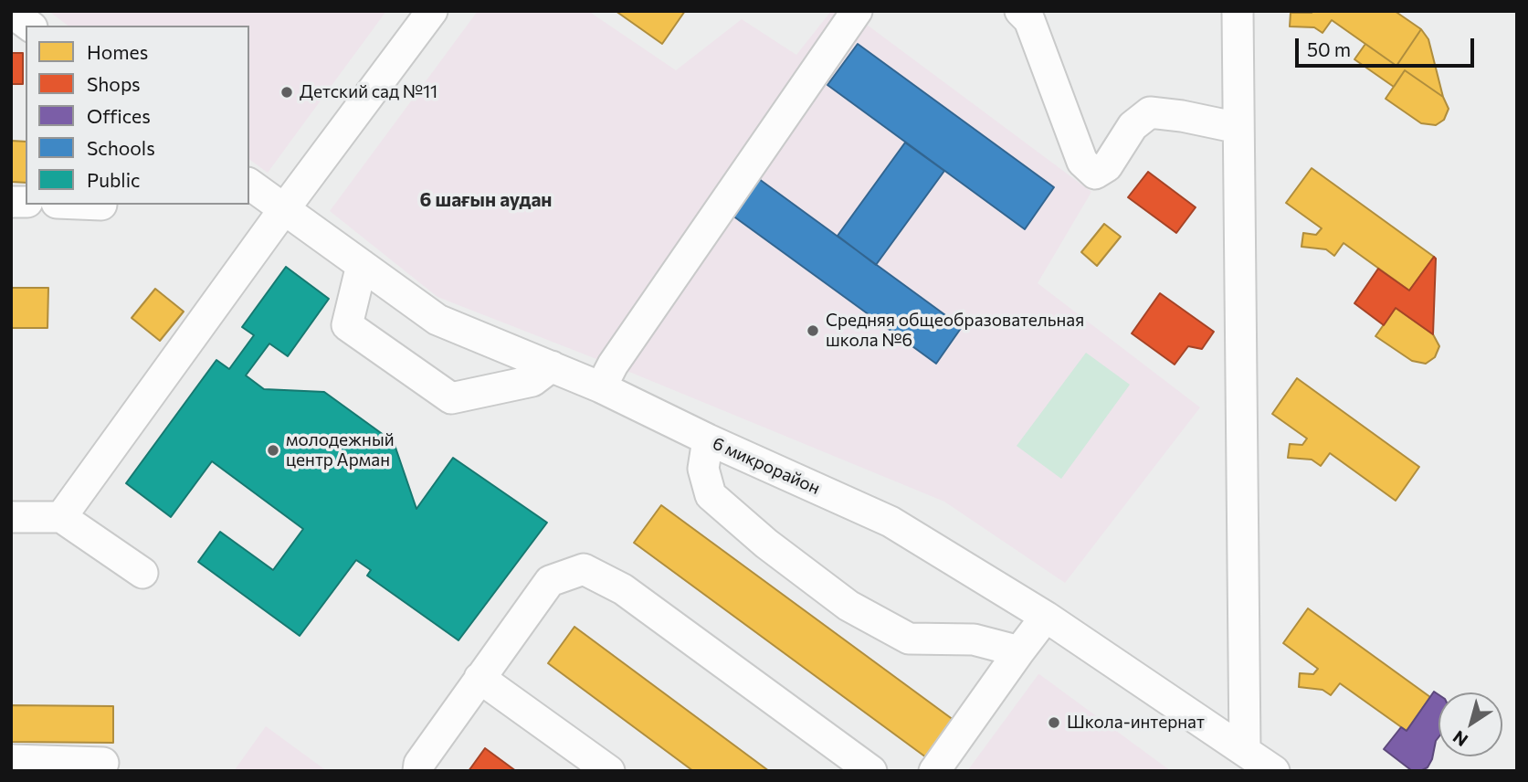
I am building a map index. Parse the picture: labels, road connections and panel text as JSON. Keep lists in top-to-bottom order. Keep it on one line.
{"streets":{"street":["6 микрорайон"]},"districts":["6 шағын аудан"],"places":["Детский сад №11","Средняя общеобразовательная школа №6","молодежный центр Арман","Школа-интернат"],"legend":["Homes","Shops","Offices","Schools","Public"],"scale_bar":"50 m","north":"bottom left"}
